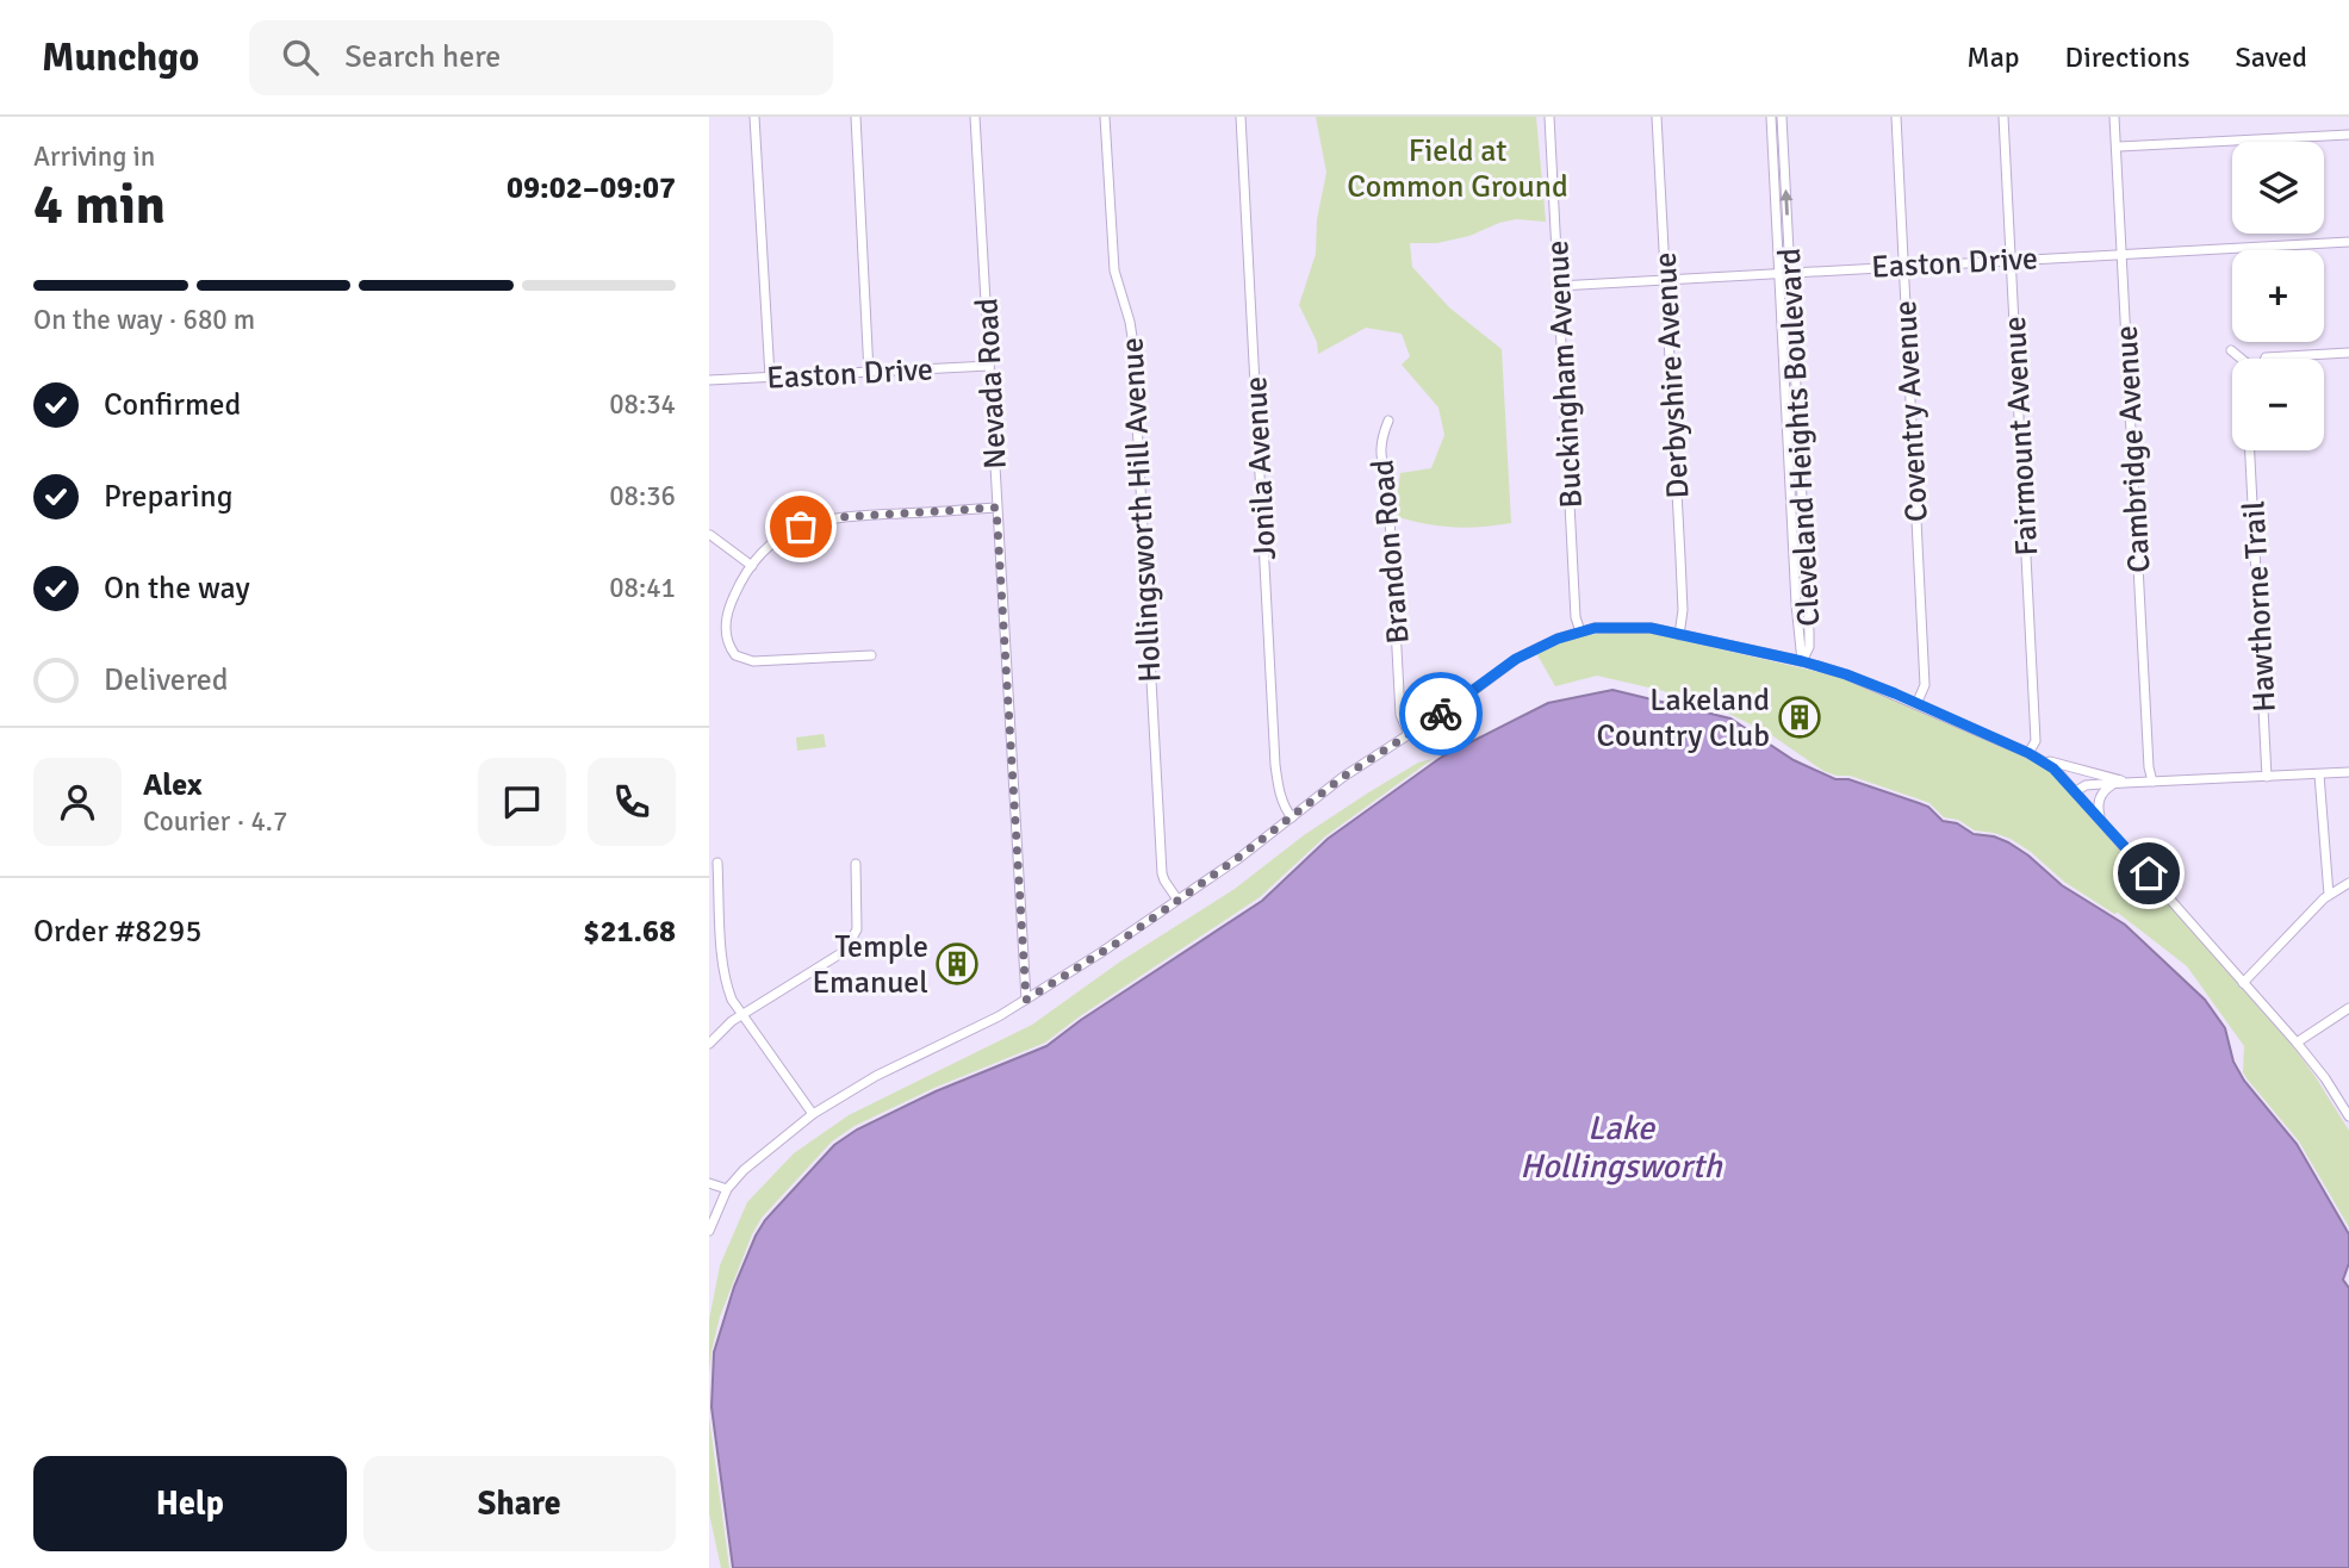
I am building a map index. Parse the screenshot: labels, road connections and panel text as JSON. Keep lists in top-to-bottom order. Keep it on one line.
{"streets":{"street":["Easton Drive","Buckingham Avenue","Derbyshire Avenue","Nevada Road","Coventry Avenue","Fairmount Avenue","Cleveland Heights Boulevard","Cambridge Avenue","Jonila Avenue","Hollingsworth Hill Avenue","Brandon Road","Hawthorne Trail"]},"crossings":[["Easton Drive","Buckingham Avenue"],["Easton Drive","Derbyshire Avenue"],["Easton Drive","Nevada Road"],["Easton Drive","Coventry Avenue"],["Easton Drive","Fairmount Avenue"],["Easton Drive","Cleveland Heights Boulevard"],["Easton Drive","Cambridge Avenue"]],"water":["Lake Hollingsworth"],"parks":["Field at Common Ground"],"places":{"building":["Lakeland Country Club","Temple Emanuel"]},"page":{"header":"Munchgo","search":"Search here","nav":["Map","Directions","Saved"],"heading":["4 min","Arriving in","09:02–09:07"],"panel":["Alex","Courier · 4.7","Order #8295","$21.68"],"map_buttons":["+","−"],"bar":"On the way · 680 m","list":[["Confirmed","08:34"],["Preparing","08:36"],["On the way","08:41"],"Delivered"],"buttons":["Help","Share"]}}
